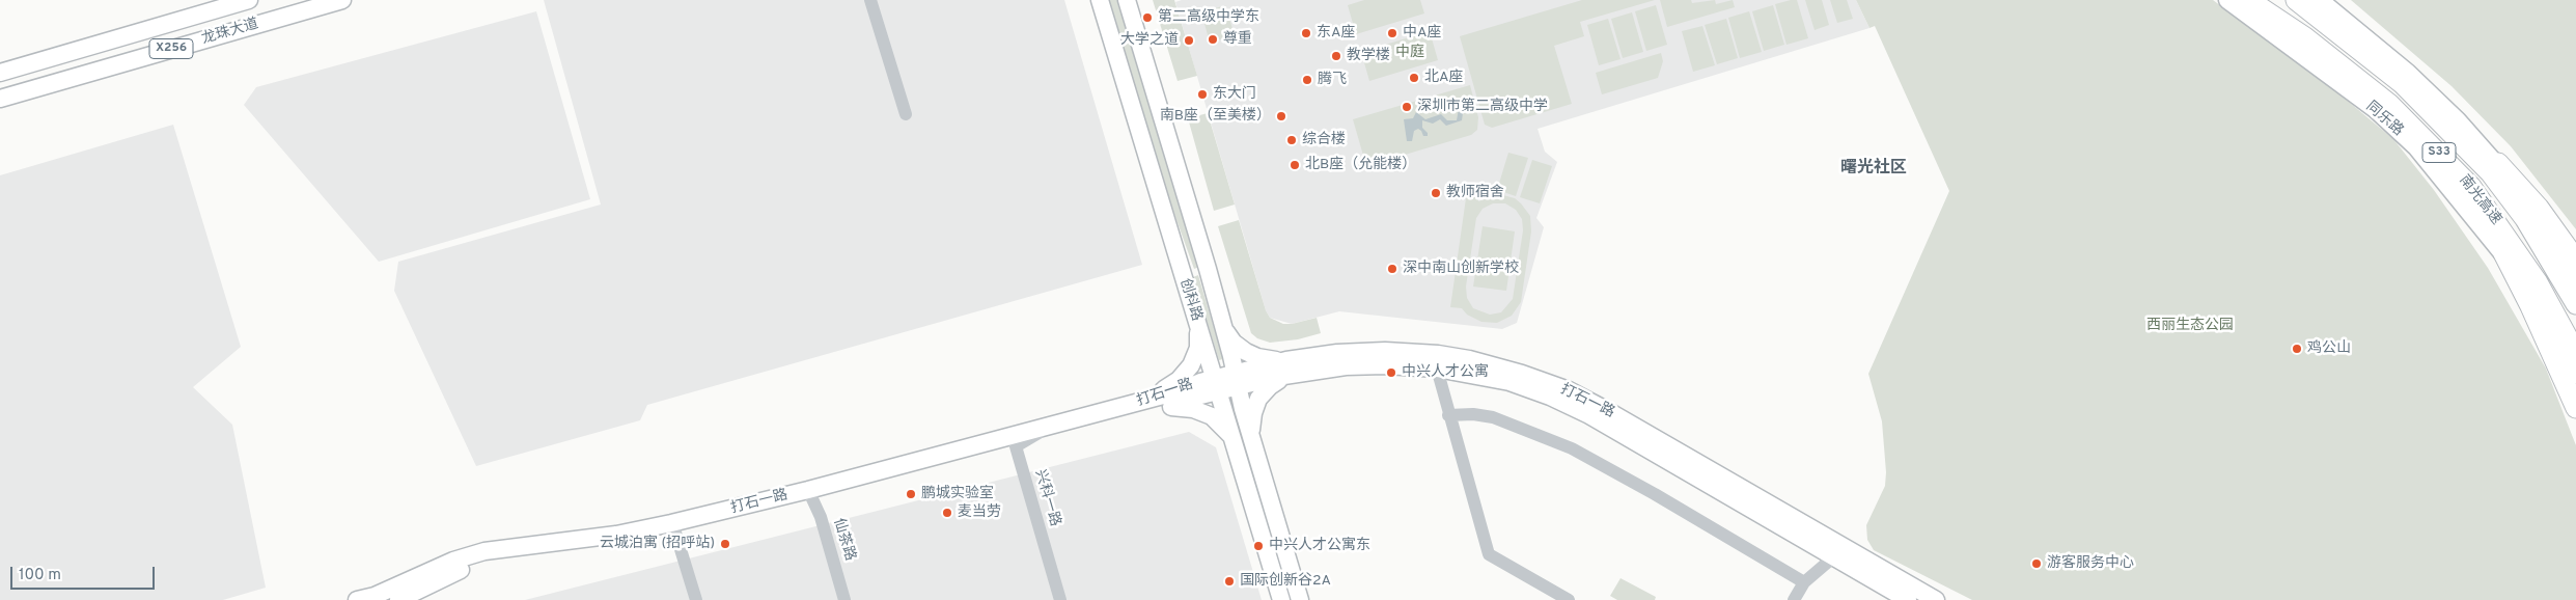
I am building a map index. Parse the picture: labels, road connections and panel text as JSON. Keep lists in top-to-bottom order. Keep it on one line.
{"streets":{"highway":["S33","南光高速"],"main road":["龙珠大道","X256","同乐路","创科路","打石一路"],"street":["兴科一路","仙茶路"]},"crossings":[["创科路","打石一路"],["打石一路","兴科一路"],["打石一路","仙茶路"]],"districts":["曙光社区"],"parks":["中庭","西丽生态公园"],"places":["第二高级中学东","东A座","中A座","尊重","大学之道","教学楼","北A座","腾飞","东大门","深圳市第二高级中学","南B座（至美楼）","综合楼","北B座（允能楼）","教师宿舍","深中南山创新学校","鸡公山","中兴人才公寓","鹏城实验室","麦当劳","云城泊寓 (招呼站)","中兴人才公寓东","游客服务中心","国际创新谷2A"],"scale_bar":"100 m"}
